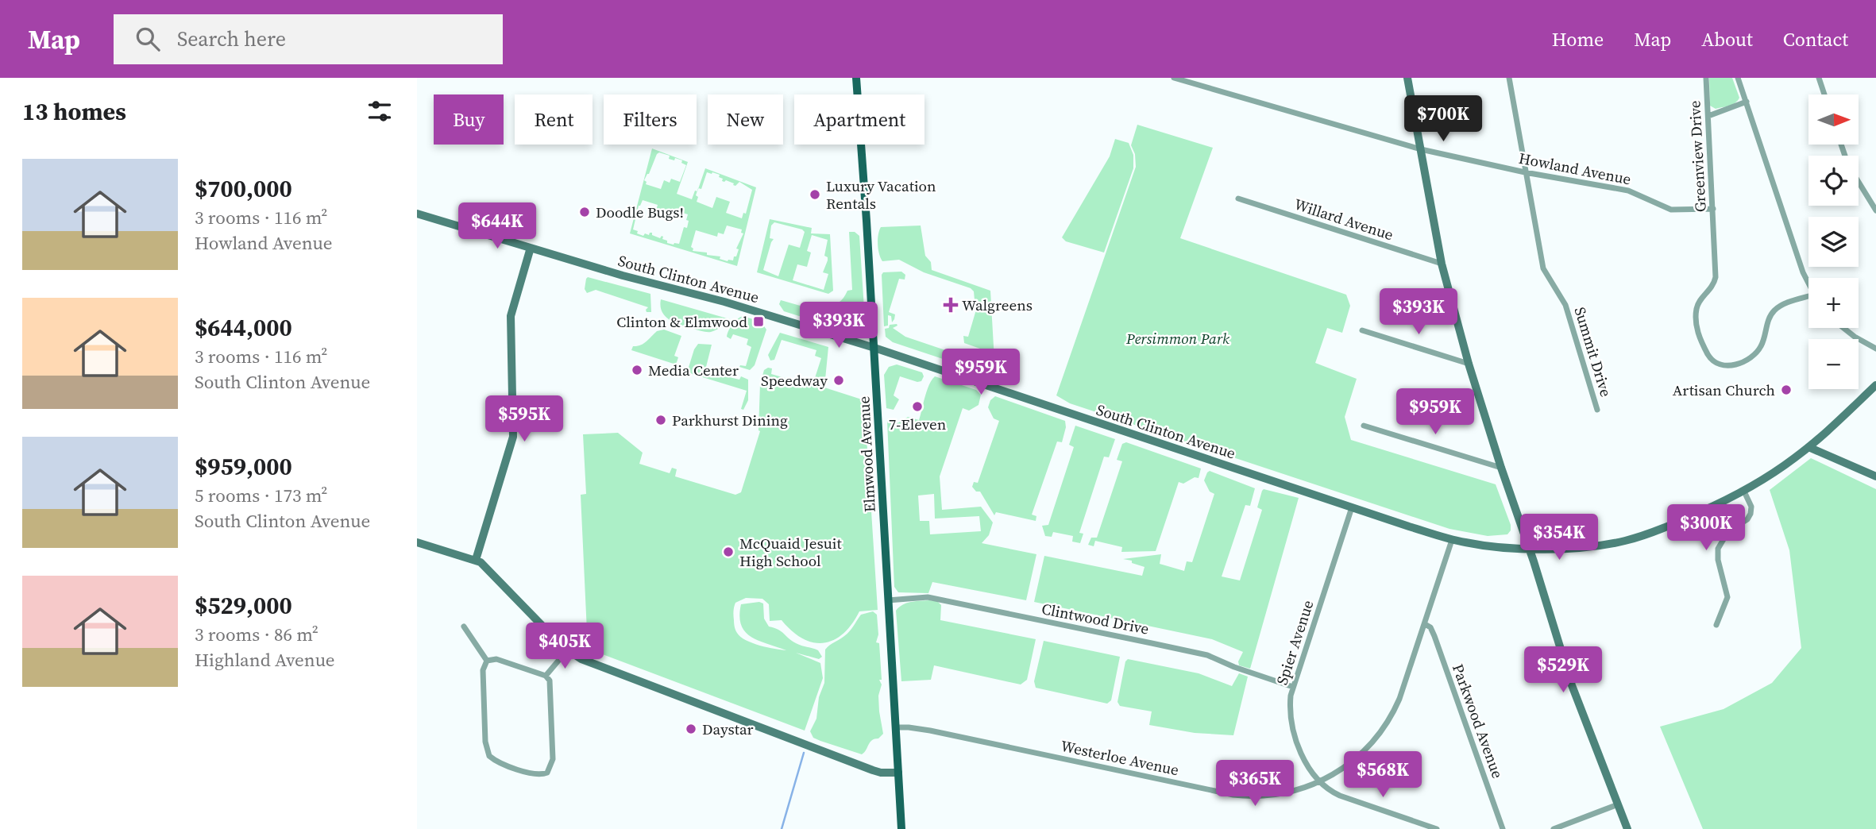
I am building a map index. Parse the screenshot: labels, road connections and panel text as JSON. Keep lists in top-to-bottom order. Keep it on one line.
{"streets":{"main road":["Elmwood Avenue"],"street":["Greenview Drive","Howland Avenue","Willard Avenue","South Clinton Avenue","Summit Drive","Clintwood Drive","Spier Avenue","Parkwood Avenue","Westerloe Avenue"]},"crossings":[["Greenview Drive","Howland Avenue"],["Howland Avenue","Summit Drive"],["South Clinton Avenue","Elmwood Avenue"],["South Clinton Avenue","Spier Avenue"],["South Clinton Avenue","Westerloe Avenue"],["Elmwood Avenue","Clintwood Drive"],["Elmwood Avenue","Westerloe Avenue"],["Clintwood Drive","Spier Avenue"],["Spier Avenue","Westerloe Avenue"],["Parkwood Avenue","Westerloe Avenue"]],"parks":["Persimmon Park"],"places":{"other":["Luxury Vacation Rentals","Doodle Bugs!","Media Center","Speedway","Artisan Church","7-Eleven","Parkhurst Dining","McQuaid Jesuit High School","Daystar"],"health":["Walgreens"],"transit":["Clinton & Elmwood"]},"north":"right","page":{"header":"Map","search":"Search here","nav":["Home","Map","About","Contact"],"heading":"13 homes","map_buttons":["+","−"],"chip":["Buy","Rent","Filters","New","Apartment"],"price":["$700K","$644K","$393K","$393K","$959K","$959K","$595K","$300K","$354K","$405K","$529K","$568K","$365K"],"list":[{"name":"$700,000","note":"3 rooms · 116 m² · Howland Avenue"},{"name":"$644,000","note":"3 rooms · 116 m² · South Clinton Avenue"},{"name":"$959,000","note":"5 rooms · 173 m² · South Clinton Avenue"},{"name":"$529,000","note":"3 rooms · 86 m² · Highland Avenue"}]}}
